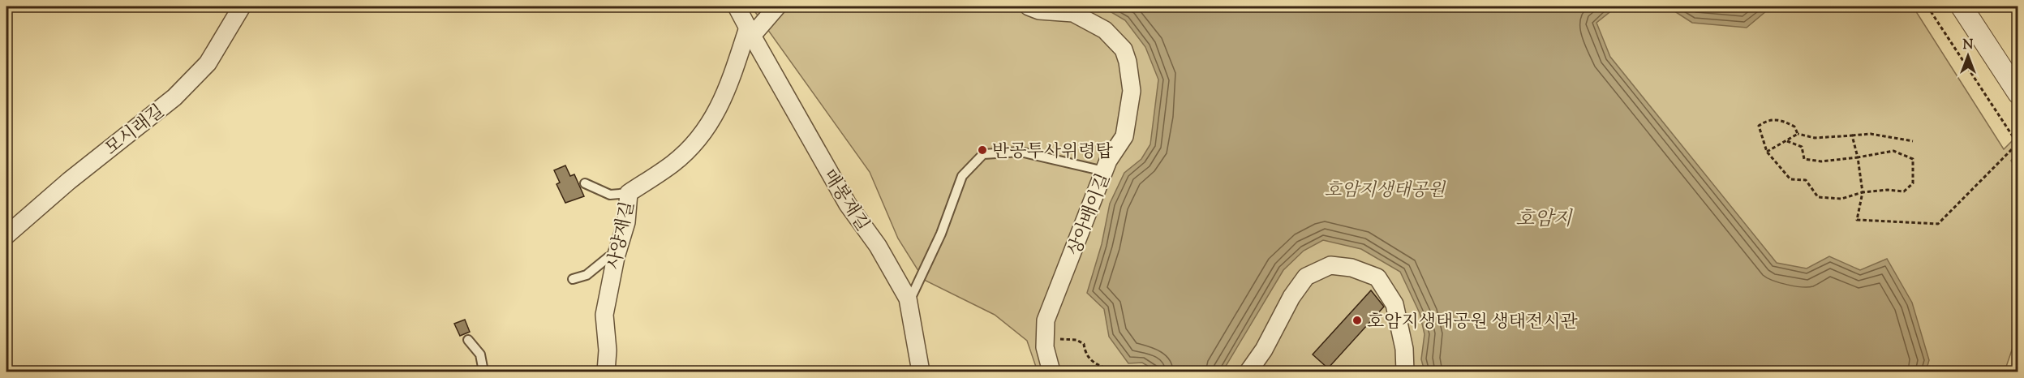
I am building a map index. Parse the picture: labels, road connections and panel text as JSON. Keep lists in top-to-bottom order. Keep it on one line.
{"streets":{"street":["모시래길","매봉재길","상아배이길","사양재길"]},"crossings":[["매봉재길","사양재길"]],"water":["호암지"],"parks":["호암지생태공원"],"places":["반공투사위령탑","호암지생태공원 생태전시관"],"north":"top"}
